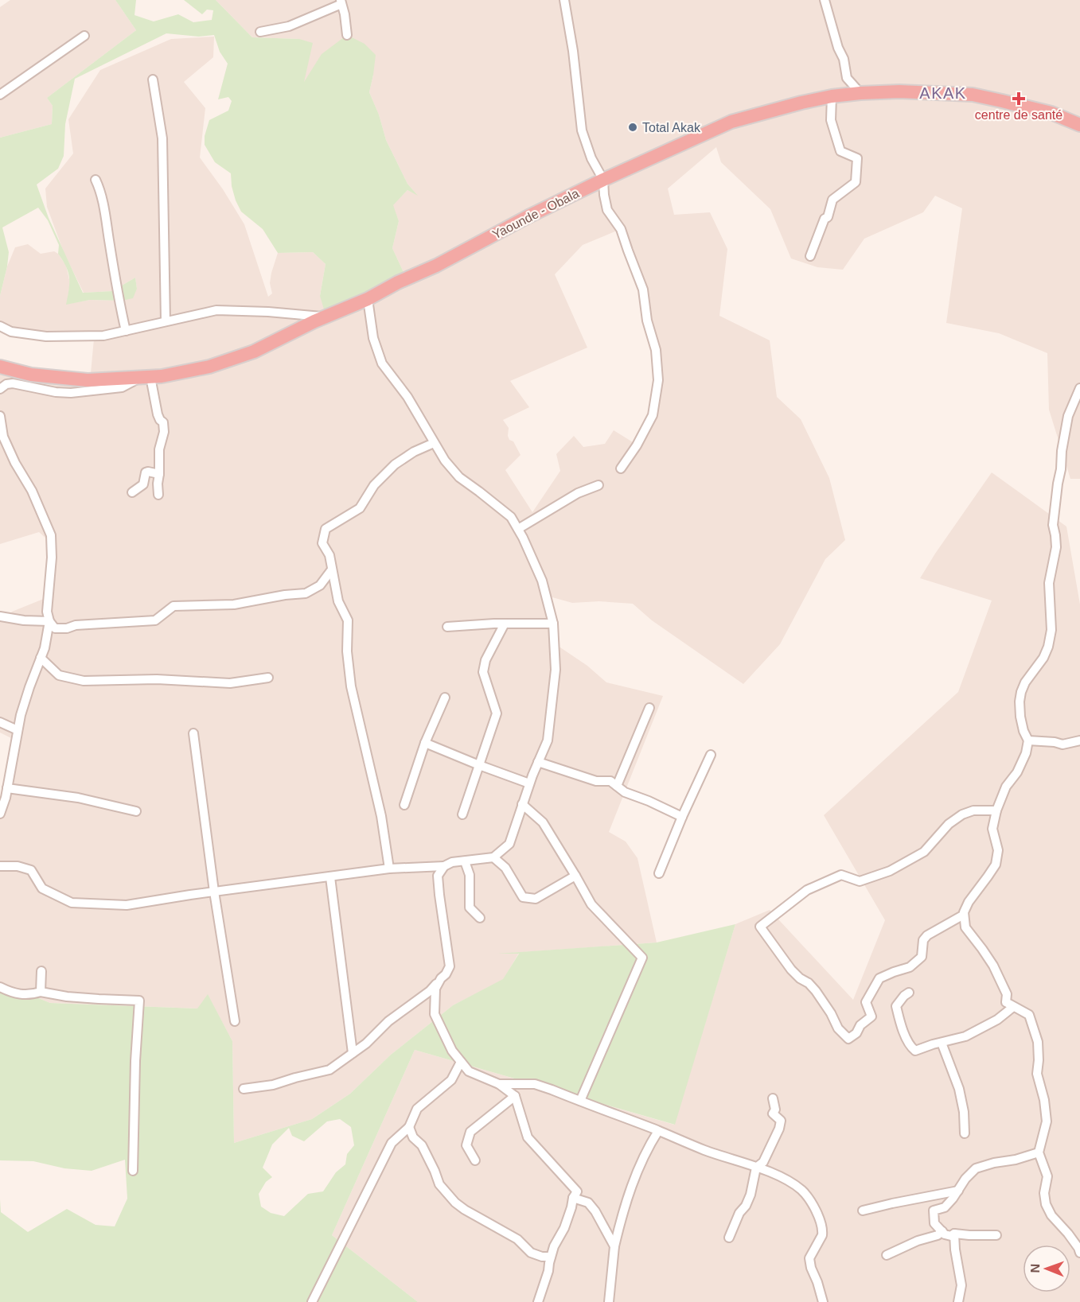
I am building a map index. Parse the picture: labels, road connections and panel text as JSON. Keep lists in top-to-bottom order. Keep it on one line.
{"streets":{"highway":["Yaounde - Obala"]},"districts":["AKAK"],"places":{"health":["centre de santé"],"other":["Total Akak"]},"north":"left"}
